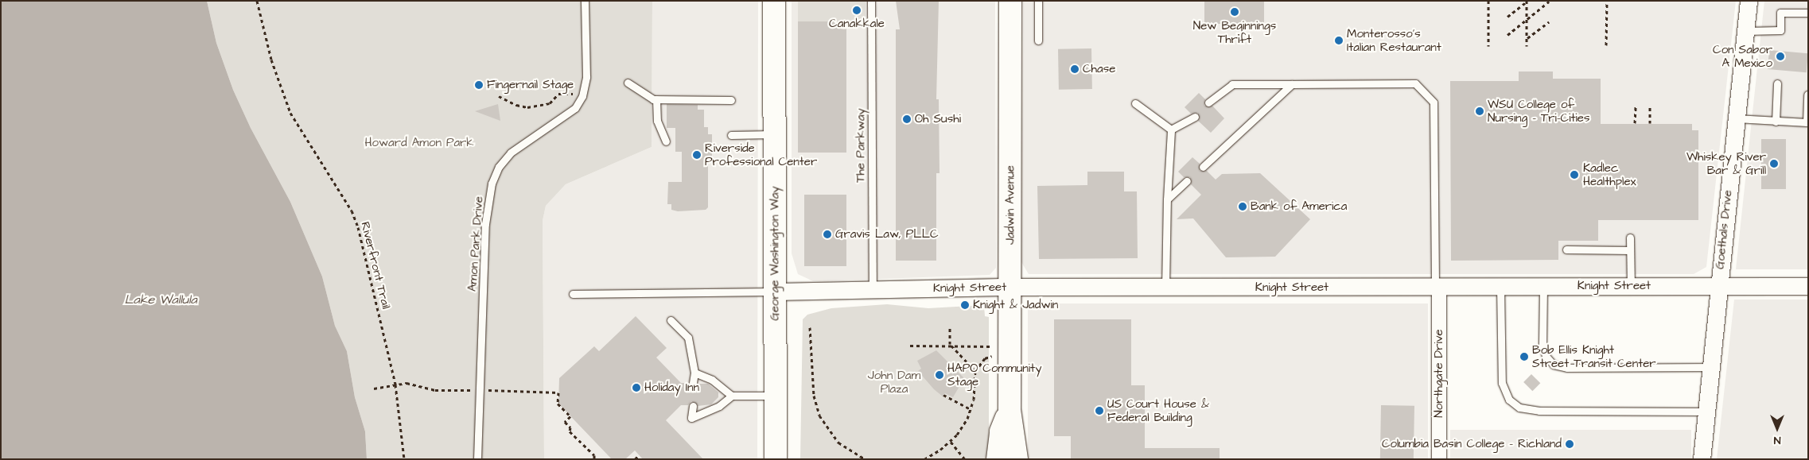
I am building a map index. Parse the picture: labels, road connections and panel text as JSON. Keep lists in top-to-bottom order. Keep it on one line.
{"streets":{"main road":["Jadwin Avenue","George Washington Way"],"street":["Goethals Drive","Knight Street","Northgate Drive"],"lane":["The Parkway","Amon Park Drive"],"path":["Riverfront Trail"]},"crossings":[["The Parkway","Knight Street"],["Jadwin Avenue","Knight Street"],["Goethals Drive","Knight Street"],["George Washington Way","Knight Street"],["Knight Street","Northgate Drive"]],"water":["Lake Wallula"],"parks":["Howard Amon Park","John Dam Plaza"],"places":["Canakkale","New Beginnings Thrift","Monterosso's Italian Restaurant","Con Sabor A Mexico","Chase","Fingernail Stage","WSU College of Nursing - Tri-Cities","Oh Sushi","Riverside Professional Center","Whiskey River Bar & Grill","Kadlec Healthplex","Bank of America","Gravis Law, PLLC","Knight & Jadwin","Bob Ellis Knight Street Transit Center","HAPO Community Stage","Holiday Inn","US Court House & Federal Building","Columbia Basin College - Richland"],"north":"bottom"}
